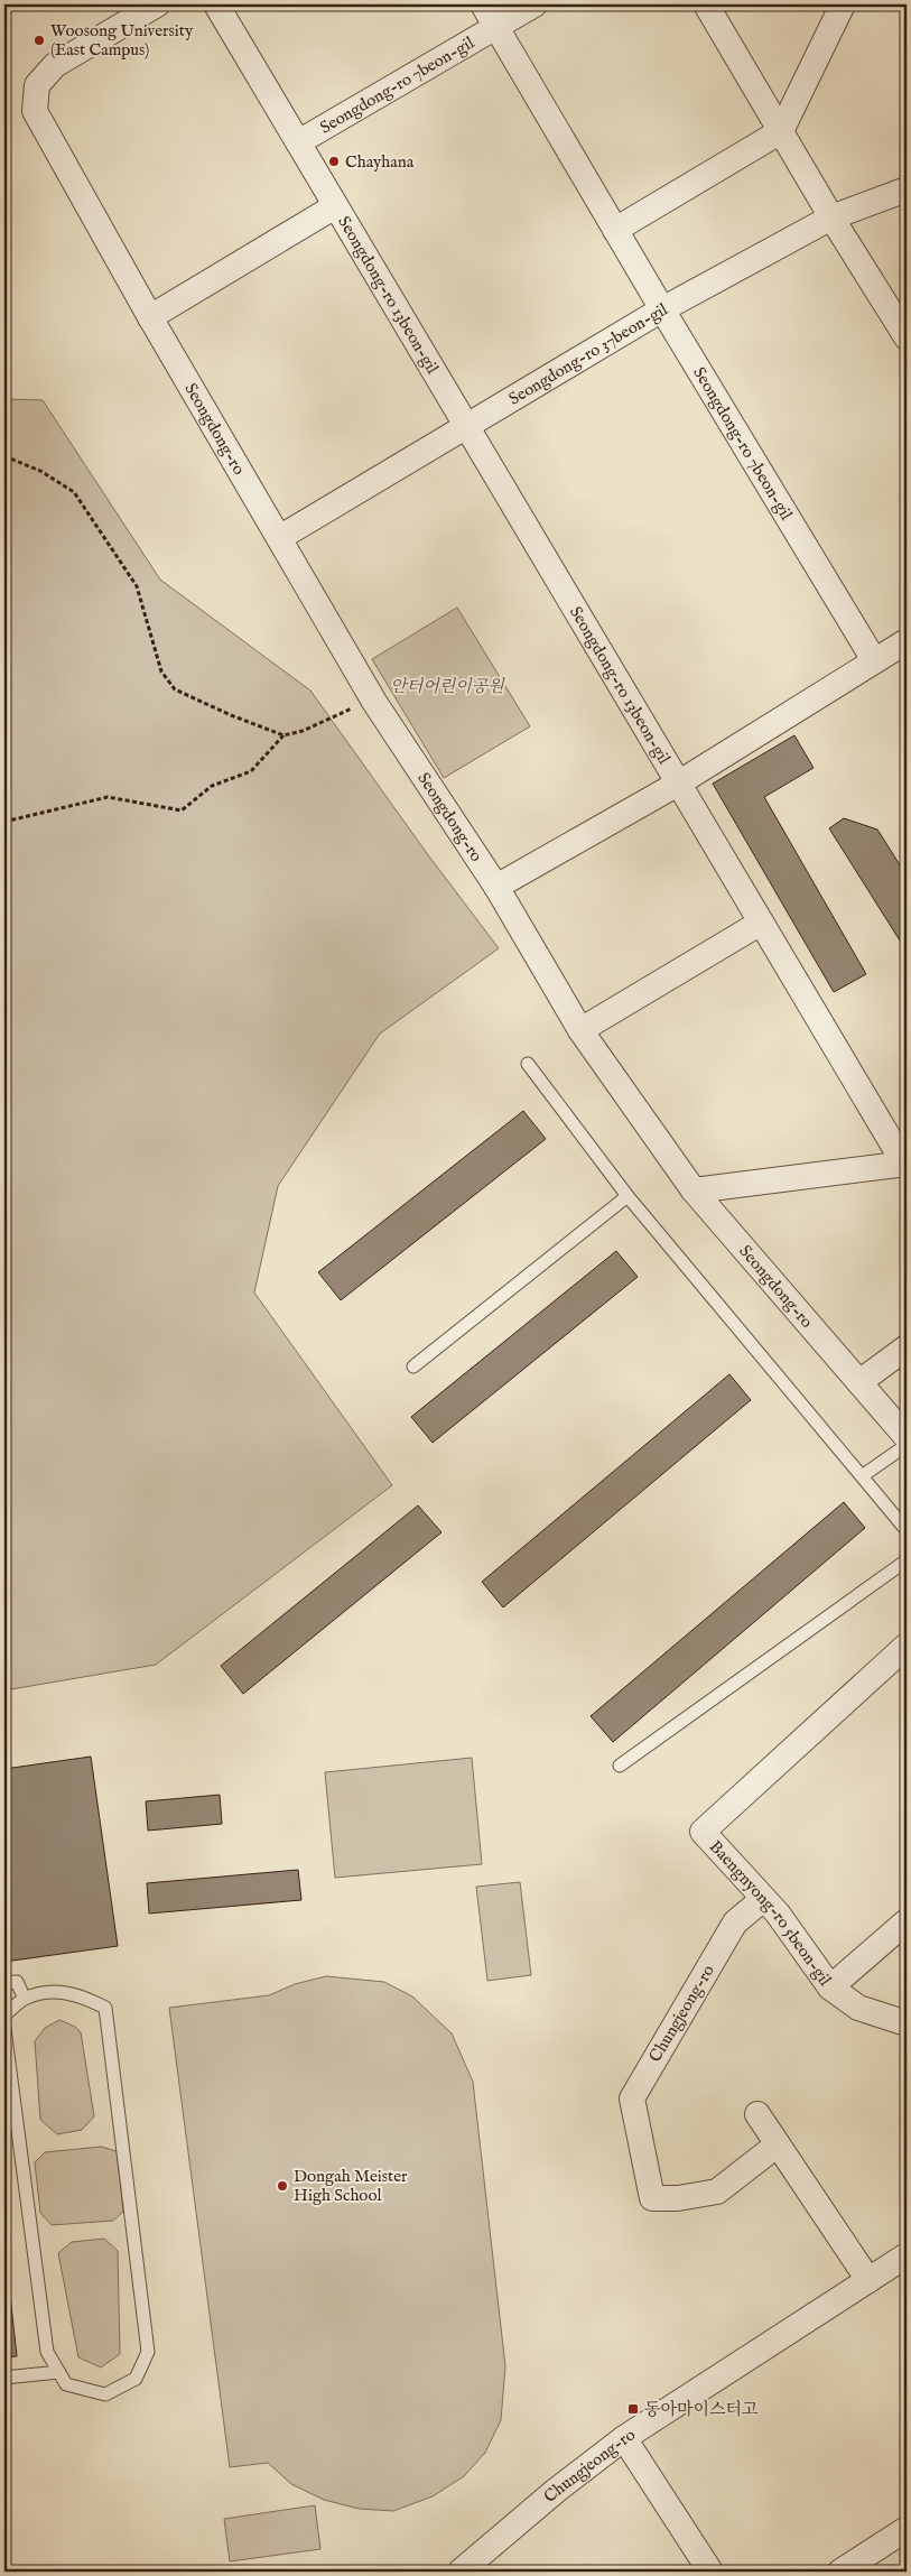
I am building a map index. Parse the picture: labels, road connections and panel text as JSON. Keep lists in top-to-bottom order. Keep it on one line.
{"streets":{"street":["Seongdong-ro 7beon-gil","Seongdong-ro 13beon-gil","Seongdong-ro 37beon-gil","Seongdong-ro","Baengnyong-ro 5beon-gil","Chungjeong-ro"]},"crossings":[["Seongdong-ro 7beon-gil","Seongdong-ro 13beon-gil"],["Seongdong-ro 7beon-gil","Seongdong-ro 37beon-gil"],["Seongdong-ro 13beon-gil","Seongdong-ro 37beon-gil"],["Seongdong-ro 13beon-gil","Seongdong-ro"],["Seongdong-ro 37beon-gil","Seongdong-ro"],["Baengnyong-ro 5beon-gil","Chungjeong-ro"]],"parks":["안터어린이공원"],"places":{"other":["Woosong University (East Campus)","Chayhana","Dongah Meister High School"],"transit":["동아마이스터고"]}}
